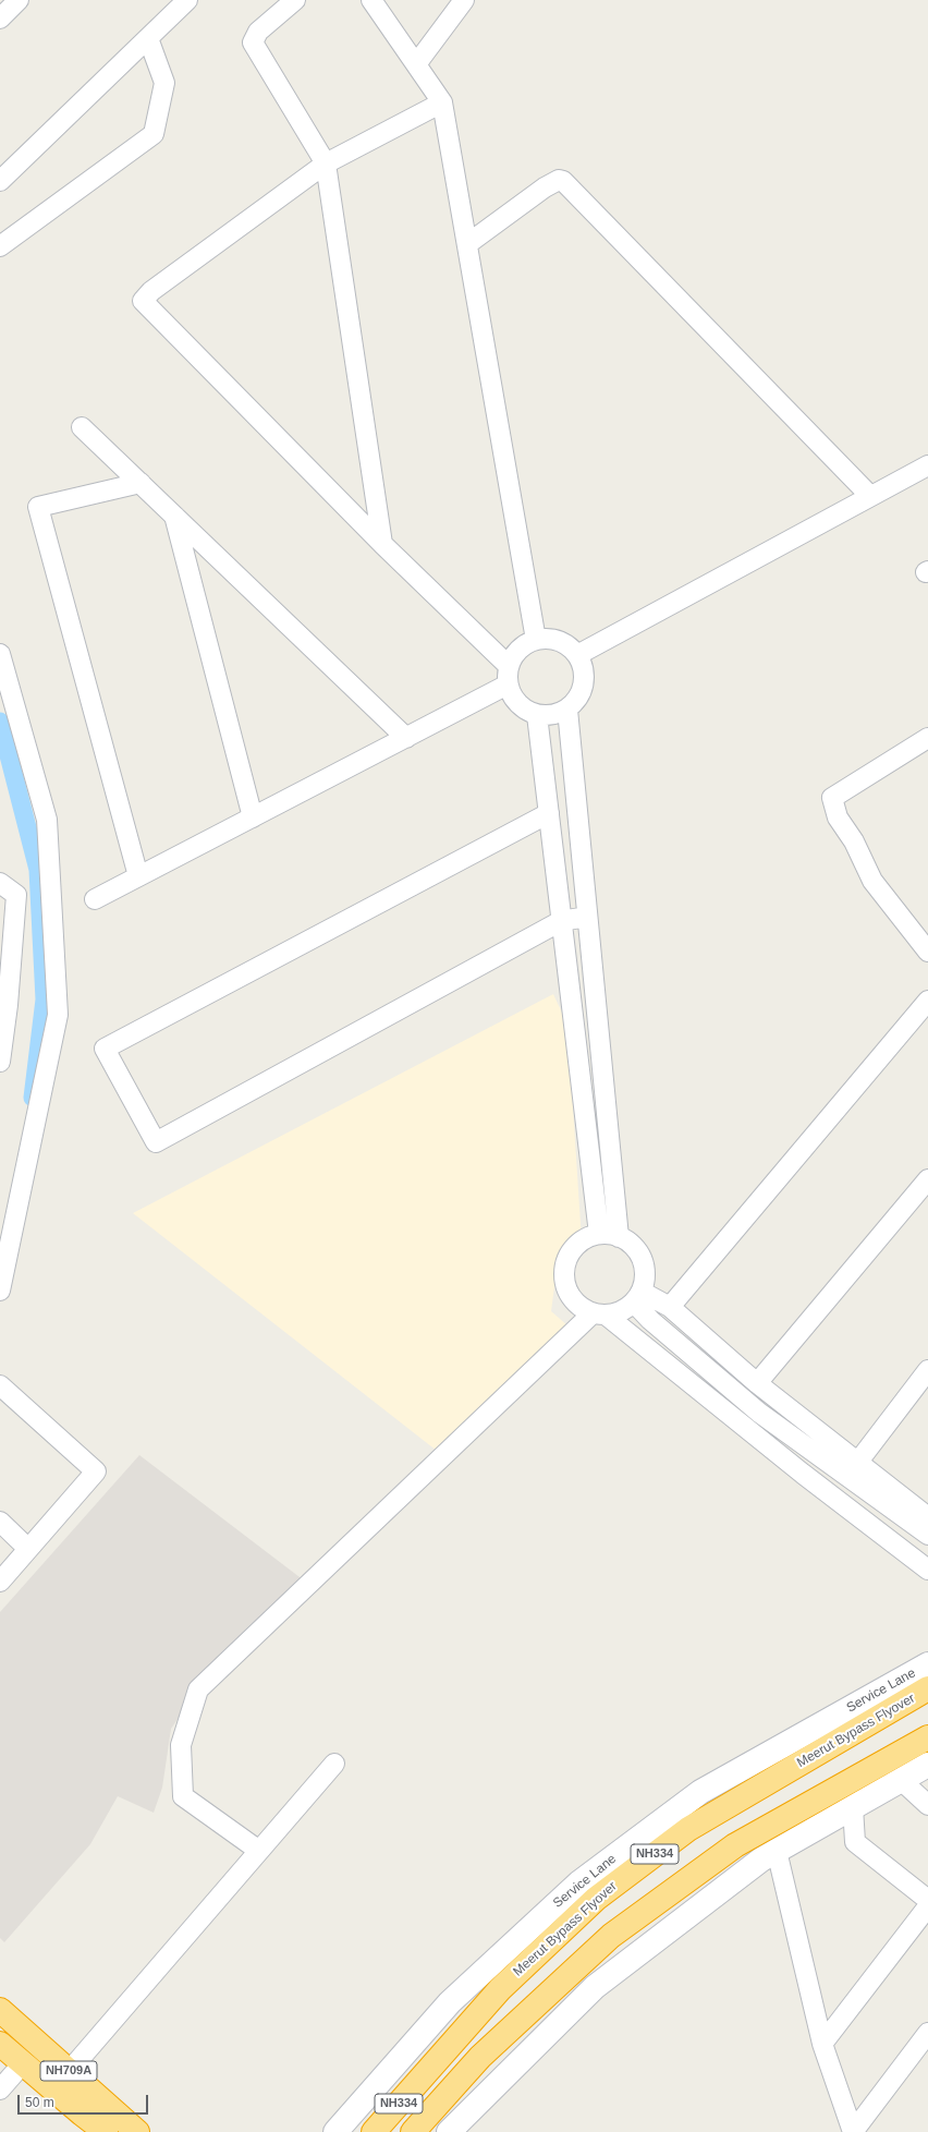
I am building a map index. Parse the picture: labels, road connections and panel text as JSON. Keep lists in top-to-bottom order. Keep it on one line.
{"streets":{"highway":["Meerut Bypass Flyover","NH334","NH709A"],"street":["Service Lane"]},"scale_bar":"50 m"}
